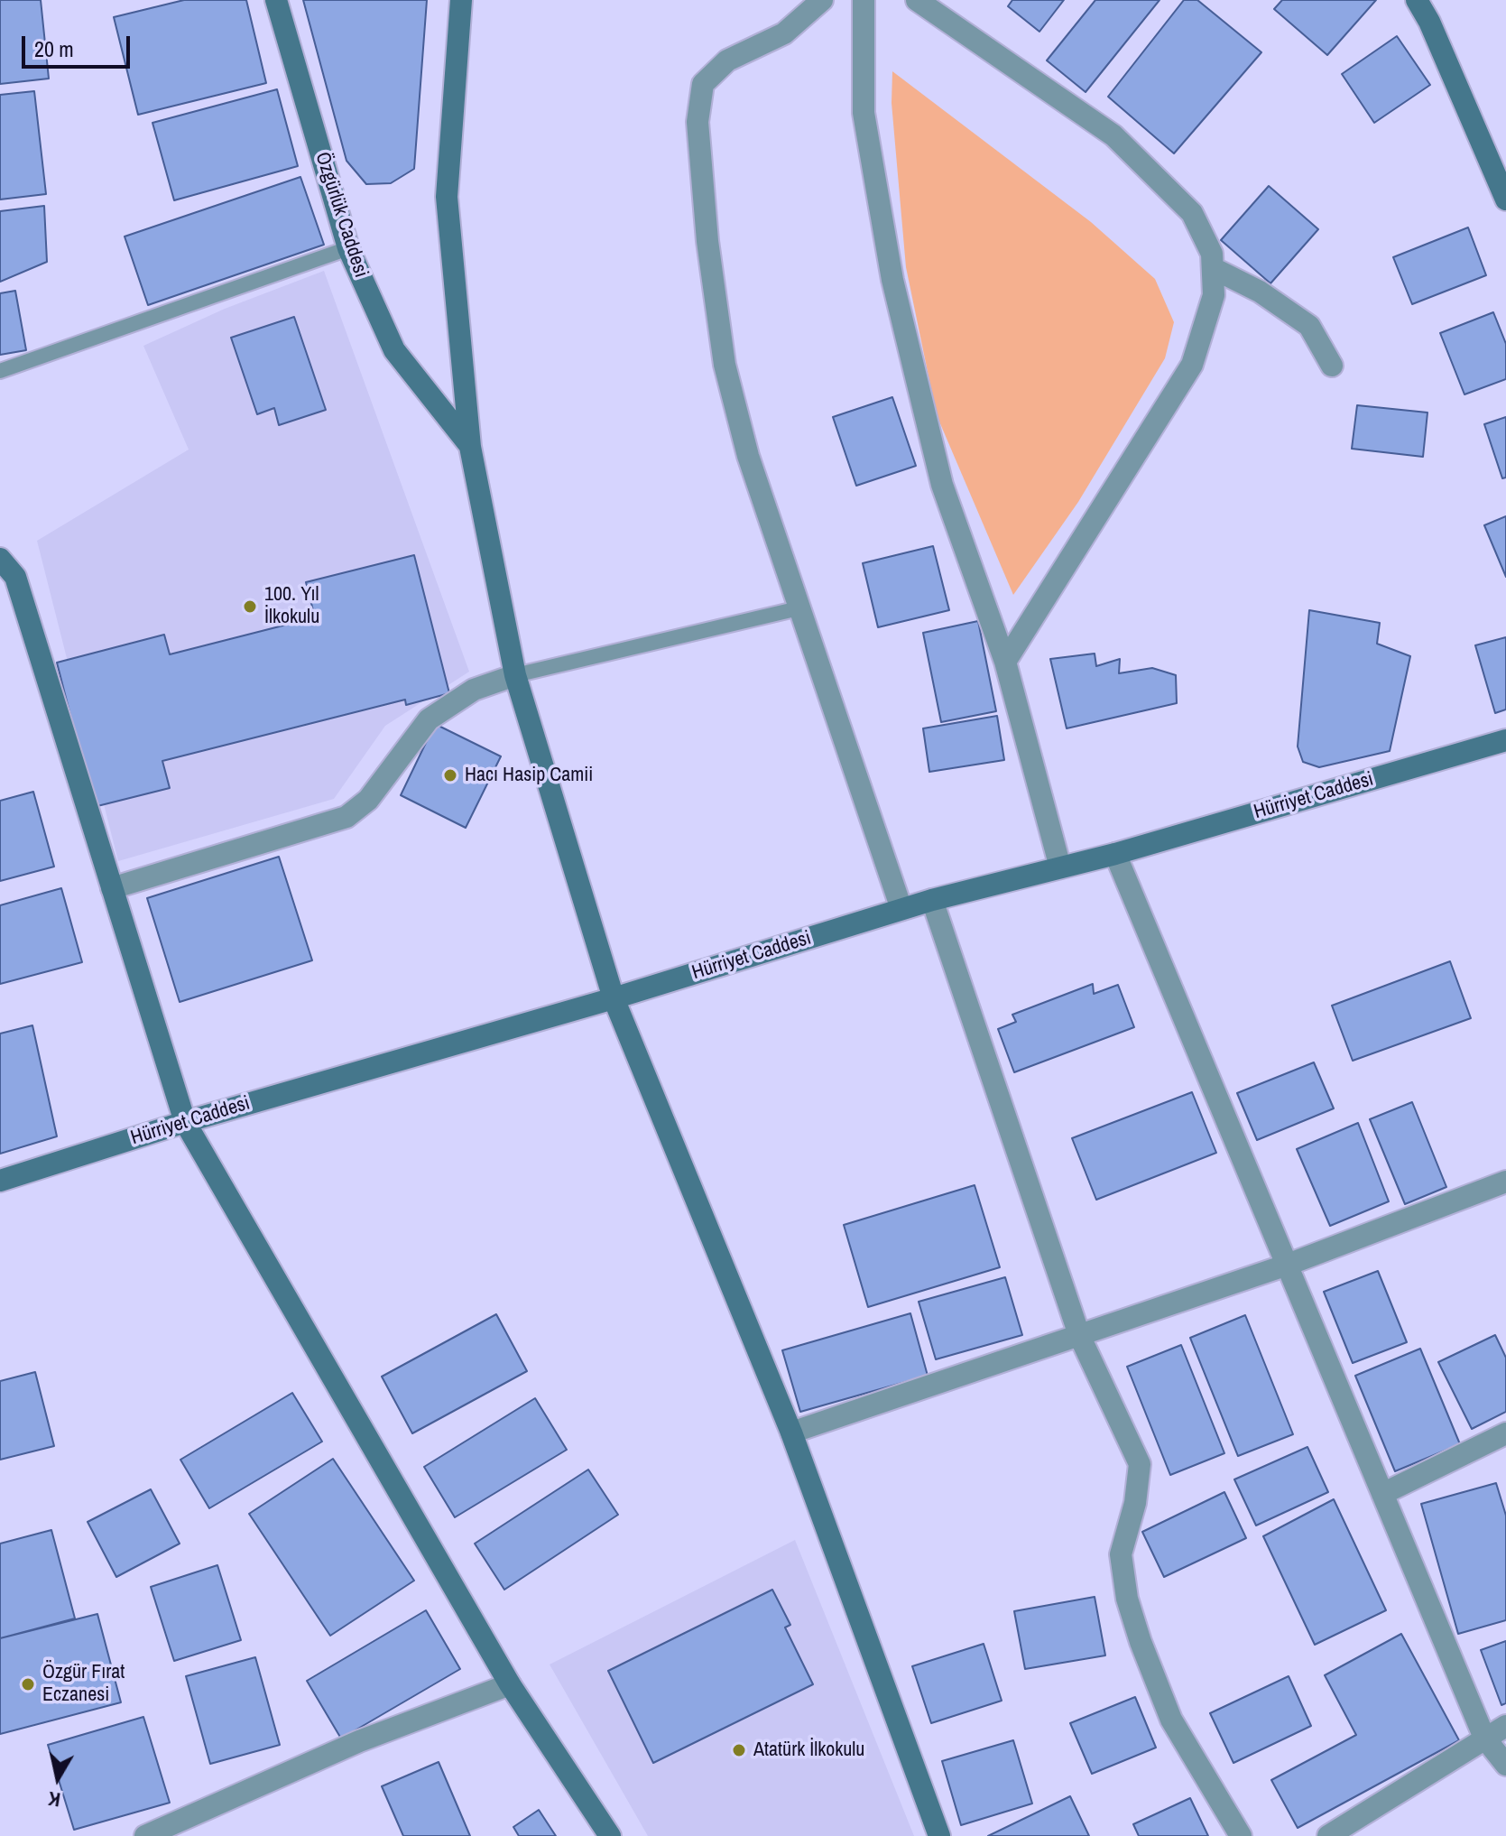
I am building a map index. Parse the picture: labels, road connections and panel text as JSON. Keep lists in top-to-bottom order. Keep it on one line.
{"streets":{"street":["Özgürlük Caddesi","Hürriyet Caddesi"]},"places":["100. Yıl İlkokulu","Hacı Hasip Camii","Özgür Fırat Eczanesi","Atatürk İlkokulu"],"scale_bar":"20 m","north":"bottom"}
